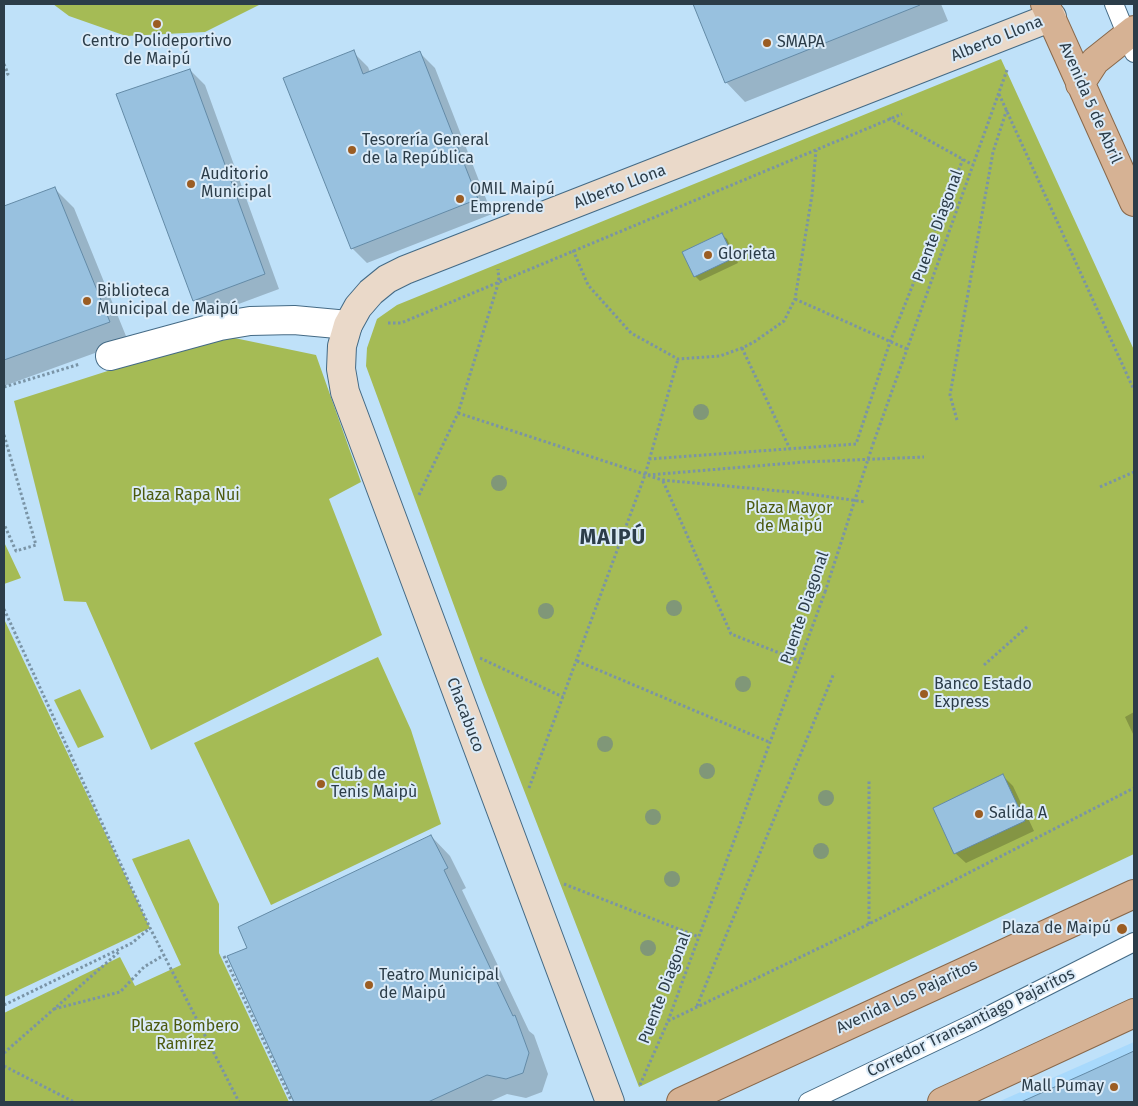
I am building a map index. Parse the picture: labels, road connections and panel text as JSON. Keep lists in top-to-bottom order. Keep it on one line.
{"streets":{"main road":["Alberto Llona","Avenida 5 de Abril","Chacabuco","Avenida Los Pajaritos"],"lane":["Corredor Transantiago Pajaritos"],"path":["Puente Diagonal"]},"crossings":[["Alberto Llona","Avenida 5 de Abril"],["Alberto Llona","Chacabuco"]],"districts":["MAIPÚ"],"parks":["Plaza Rapa Nui","Plaza Mayor de Maipú","Plaza Bombero Ramírez"],"places":["Centro Polideportivo de Maipú","SMAPA","Tesorería General de la República","Auditorio Municipal","OMIL Maipú Emprende","Glorieta","Biblioteca Municipal de Maipú","Banco Estado Express","Club de Tenis Maipù","Salida A","Plaza de Maipú","Teatro Municipal de Maipú","Mall Pumay"]}
